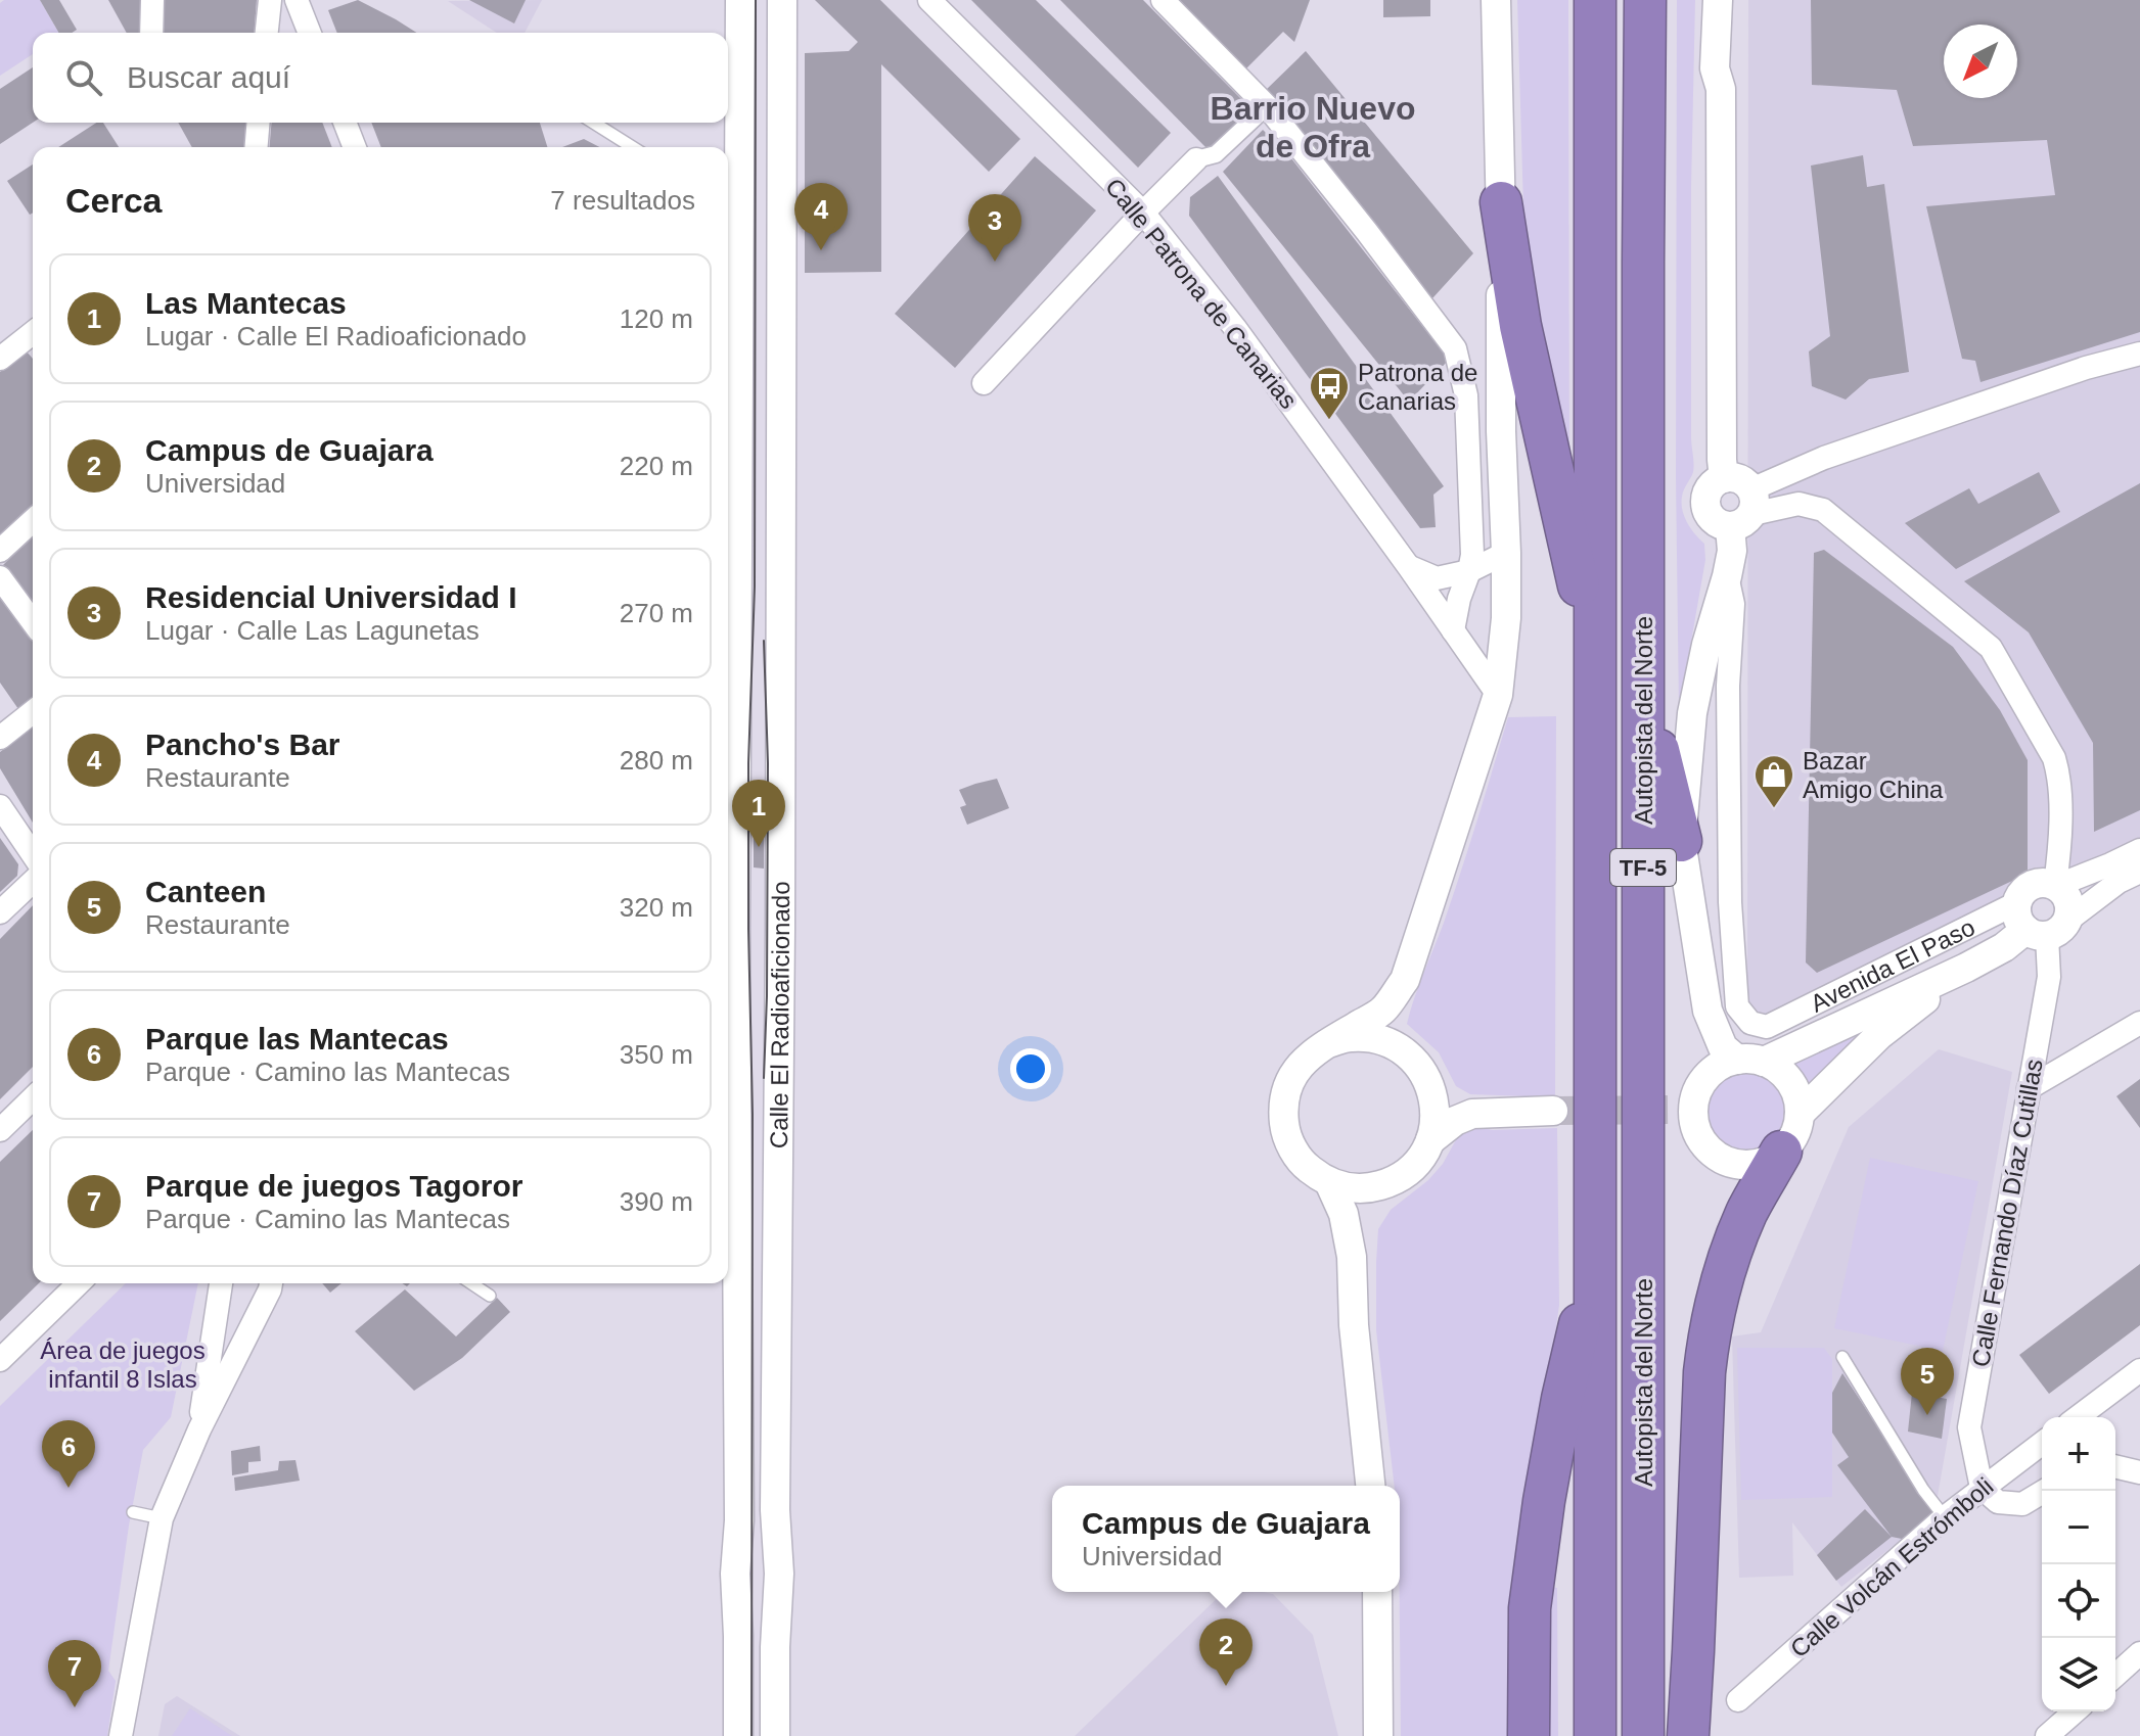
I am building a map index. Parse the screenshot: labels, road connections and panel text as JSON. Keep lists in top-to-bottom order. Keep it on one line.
{"streets":{"highway":["Autopista del Norte","TF-5"],"street":["Calle Patrona de Canarias","Avenida El Paso","Calle El Radioaficionado","Calle Fernando Díaz Cutillas","Calle Volcán Estrómboli"]},"crossings":[["Avenida El Paso","Calle Fernando Díaz Cutillas"],["Calle Fernando Díaz Cutillas","Calle Volcán Estrómboli"]],"districts":["Barrio Nuevo de Ofra"],"parks":["Área de juegos infantil 8 Islas"],"places":{"bus stop":["Patrona de Canarias"],"shop":["Bazar Amigo China"]},"north":"bottom left","page":{"search":"Buscar aquí","heading":["Cerca","7 resultados"],"pins":["4","3","1","5","6","2","7"],"list":[{"mark":"1","name":"Las Mantecas","note":"Lugar · Calle El Radioaficionado","value":"120 m"},{"mark":"2","name":"Campus de Guajara","note":"Universidad","value":"220 m"},{"mark":"3","name":"Residencial Universidad I","note":"Lugar · Calle Las Lagunetas","value":"270 m"},{"mark":"4","name":"Pancho's Bar","note":"Restaurante","value":"280 m"},{"mark":"5","name":"Canteen","note":"Restaurante","value":"320 m"},{"mark":"6","name":"Parque las Mantecas","note":"Parque · Camino las Mantecas","value":"350 m"},{"mark":"7","name":"Parque de juegos Tagoror","note":"Parque · Camino las Mantecas","value":"390 m"}],"map_buttons":["+","−"],"popup":["Campus de Guajara","Universidad"]}}
